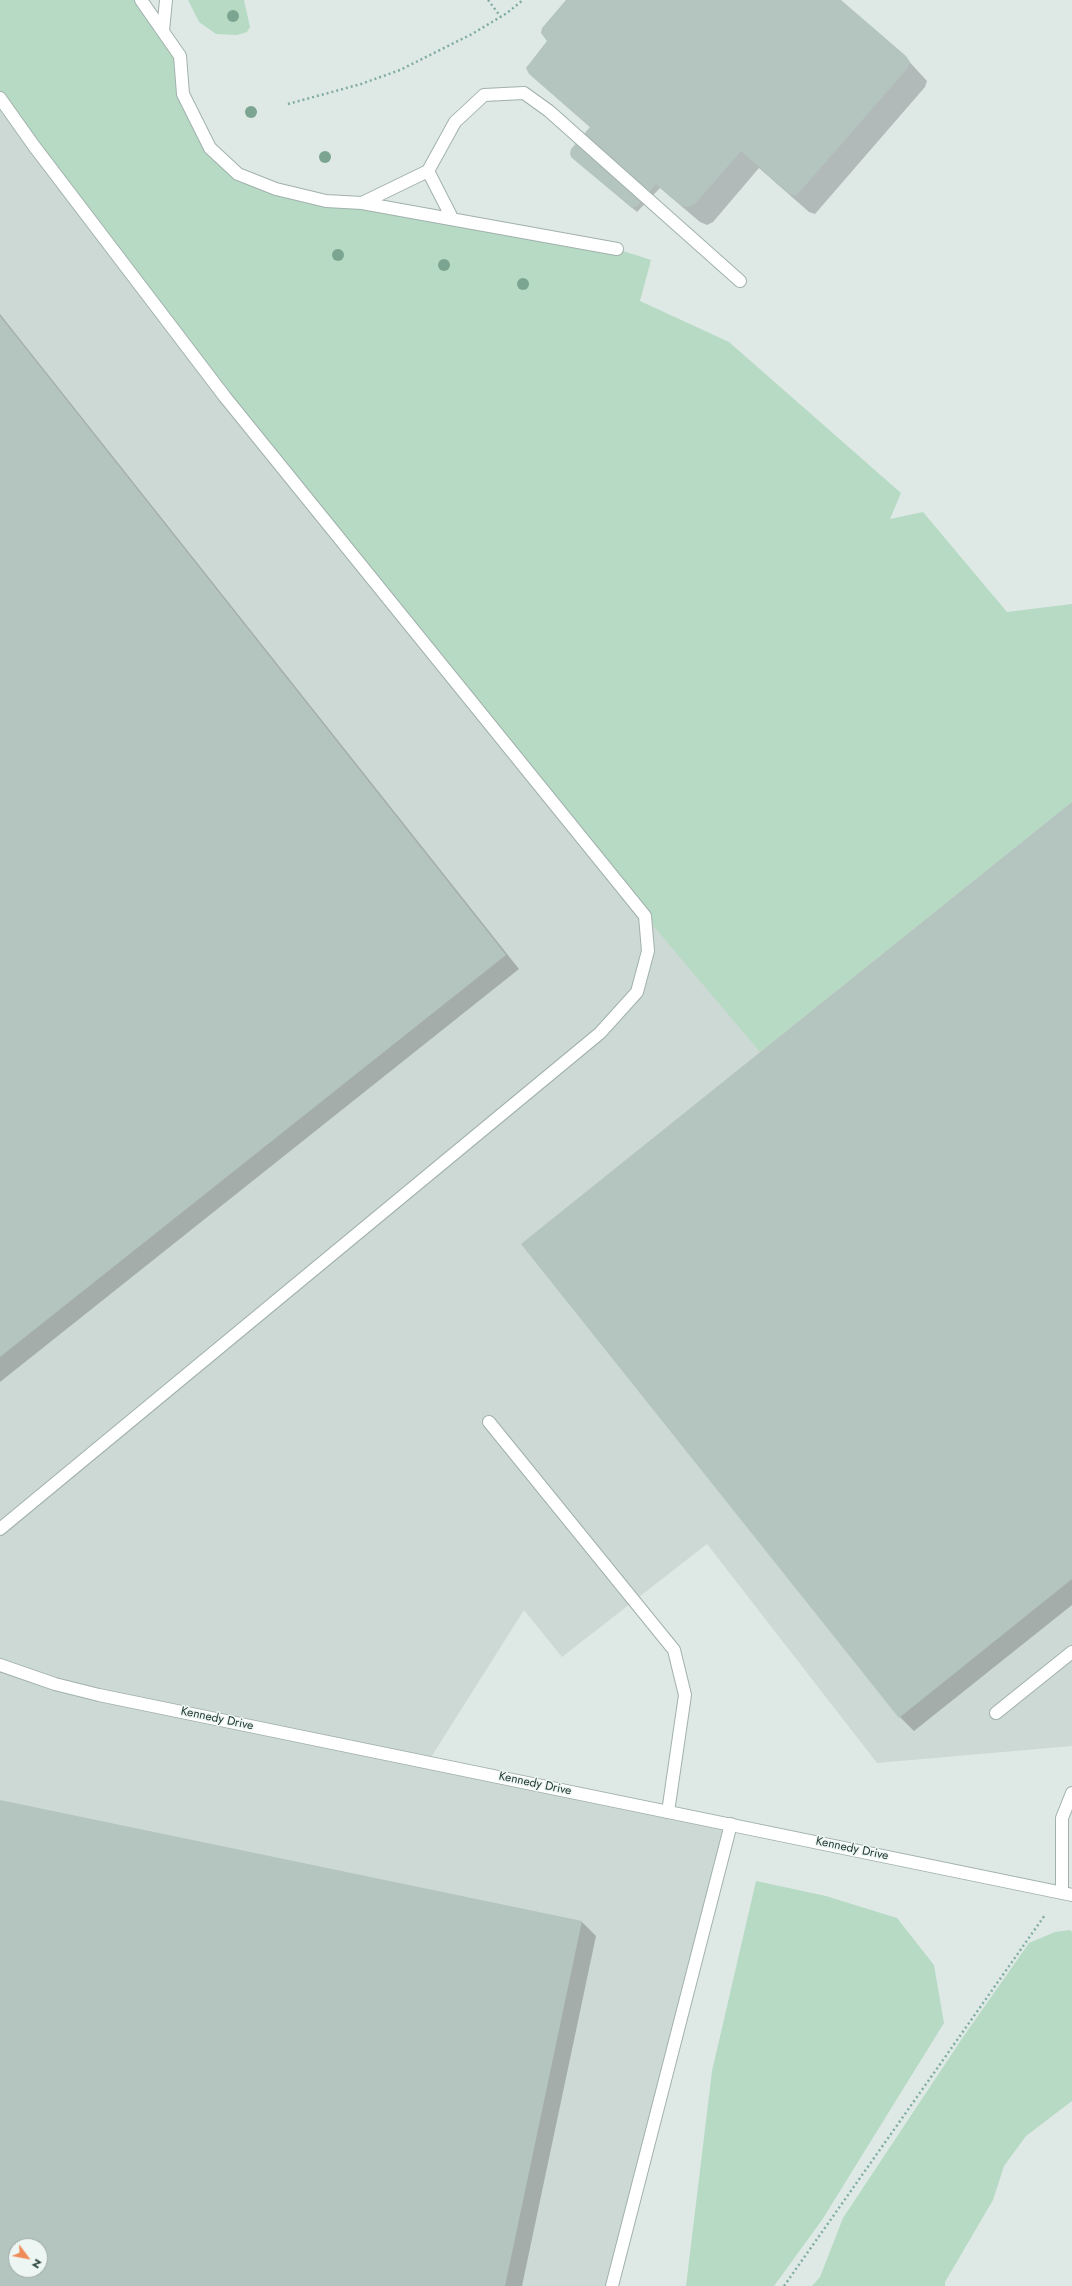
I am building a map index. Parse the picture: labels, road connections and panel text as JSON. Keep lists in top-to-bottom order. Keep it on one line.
{"streets":{"street":["Kennedy Drive"]},"north":"bottom right"}
